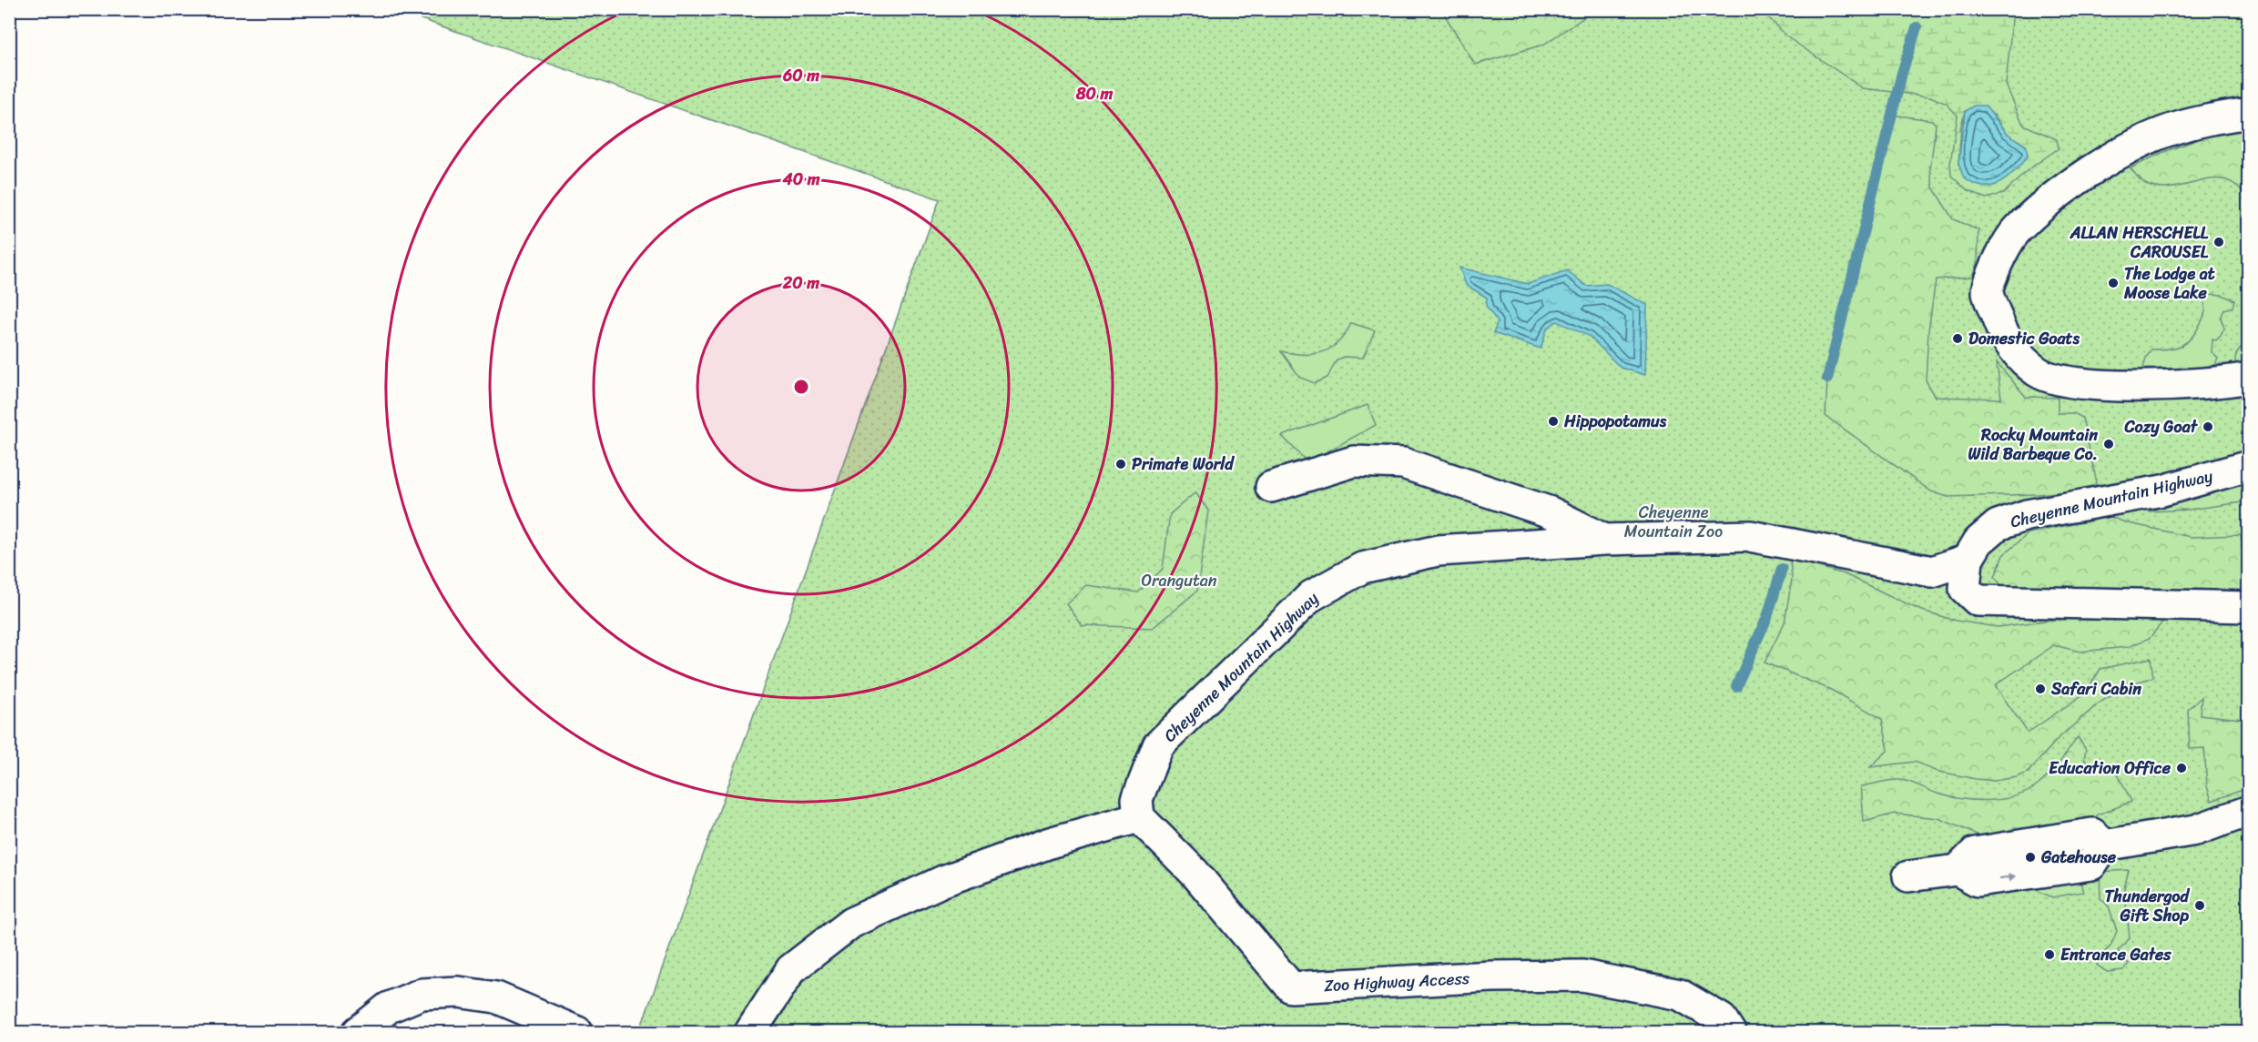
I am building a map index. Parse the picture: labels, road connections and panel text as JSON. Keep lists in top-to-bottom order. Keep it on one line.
{"streets":{"street":["Cheyenne Mountain Highway","Zoo Highway Access"]},"crossings":[["Cheyenne Mountain Highway","Zoo Highway Access"]],"parks":["Cheyenne Mountain Zoo","Orangutan"],"places":["ALLAN HERSCHELL CAROUSEL","The Lodge at Moose Lake","Domestic Goats","Hippopotamus","Cozy Goat","Rocky Mountain Wild Barbeque Co.","Primate World","Safari Cabin","Education Office","Gatehouse","Thundergod Gift Shop","Entrance Gates"],"rings":["60 m","80 m","40 m","20 m"]}
